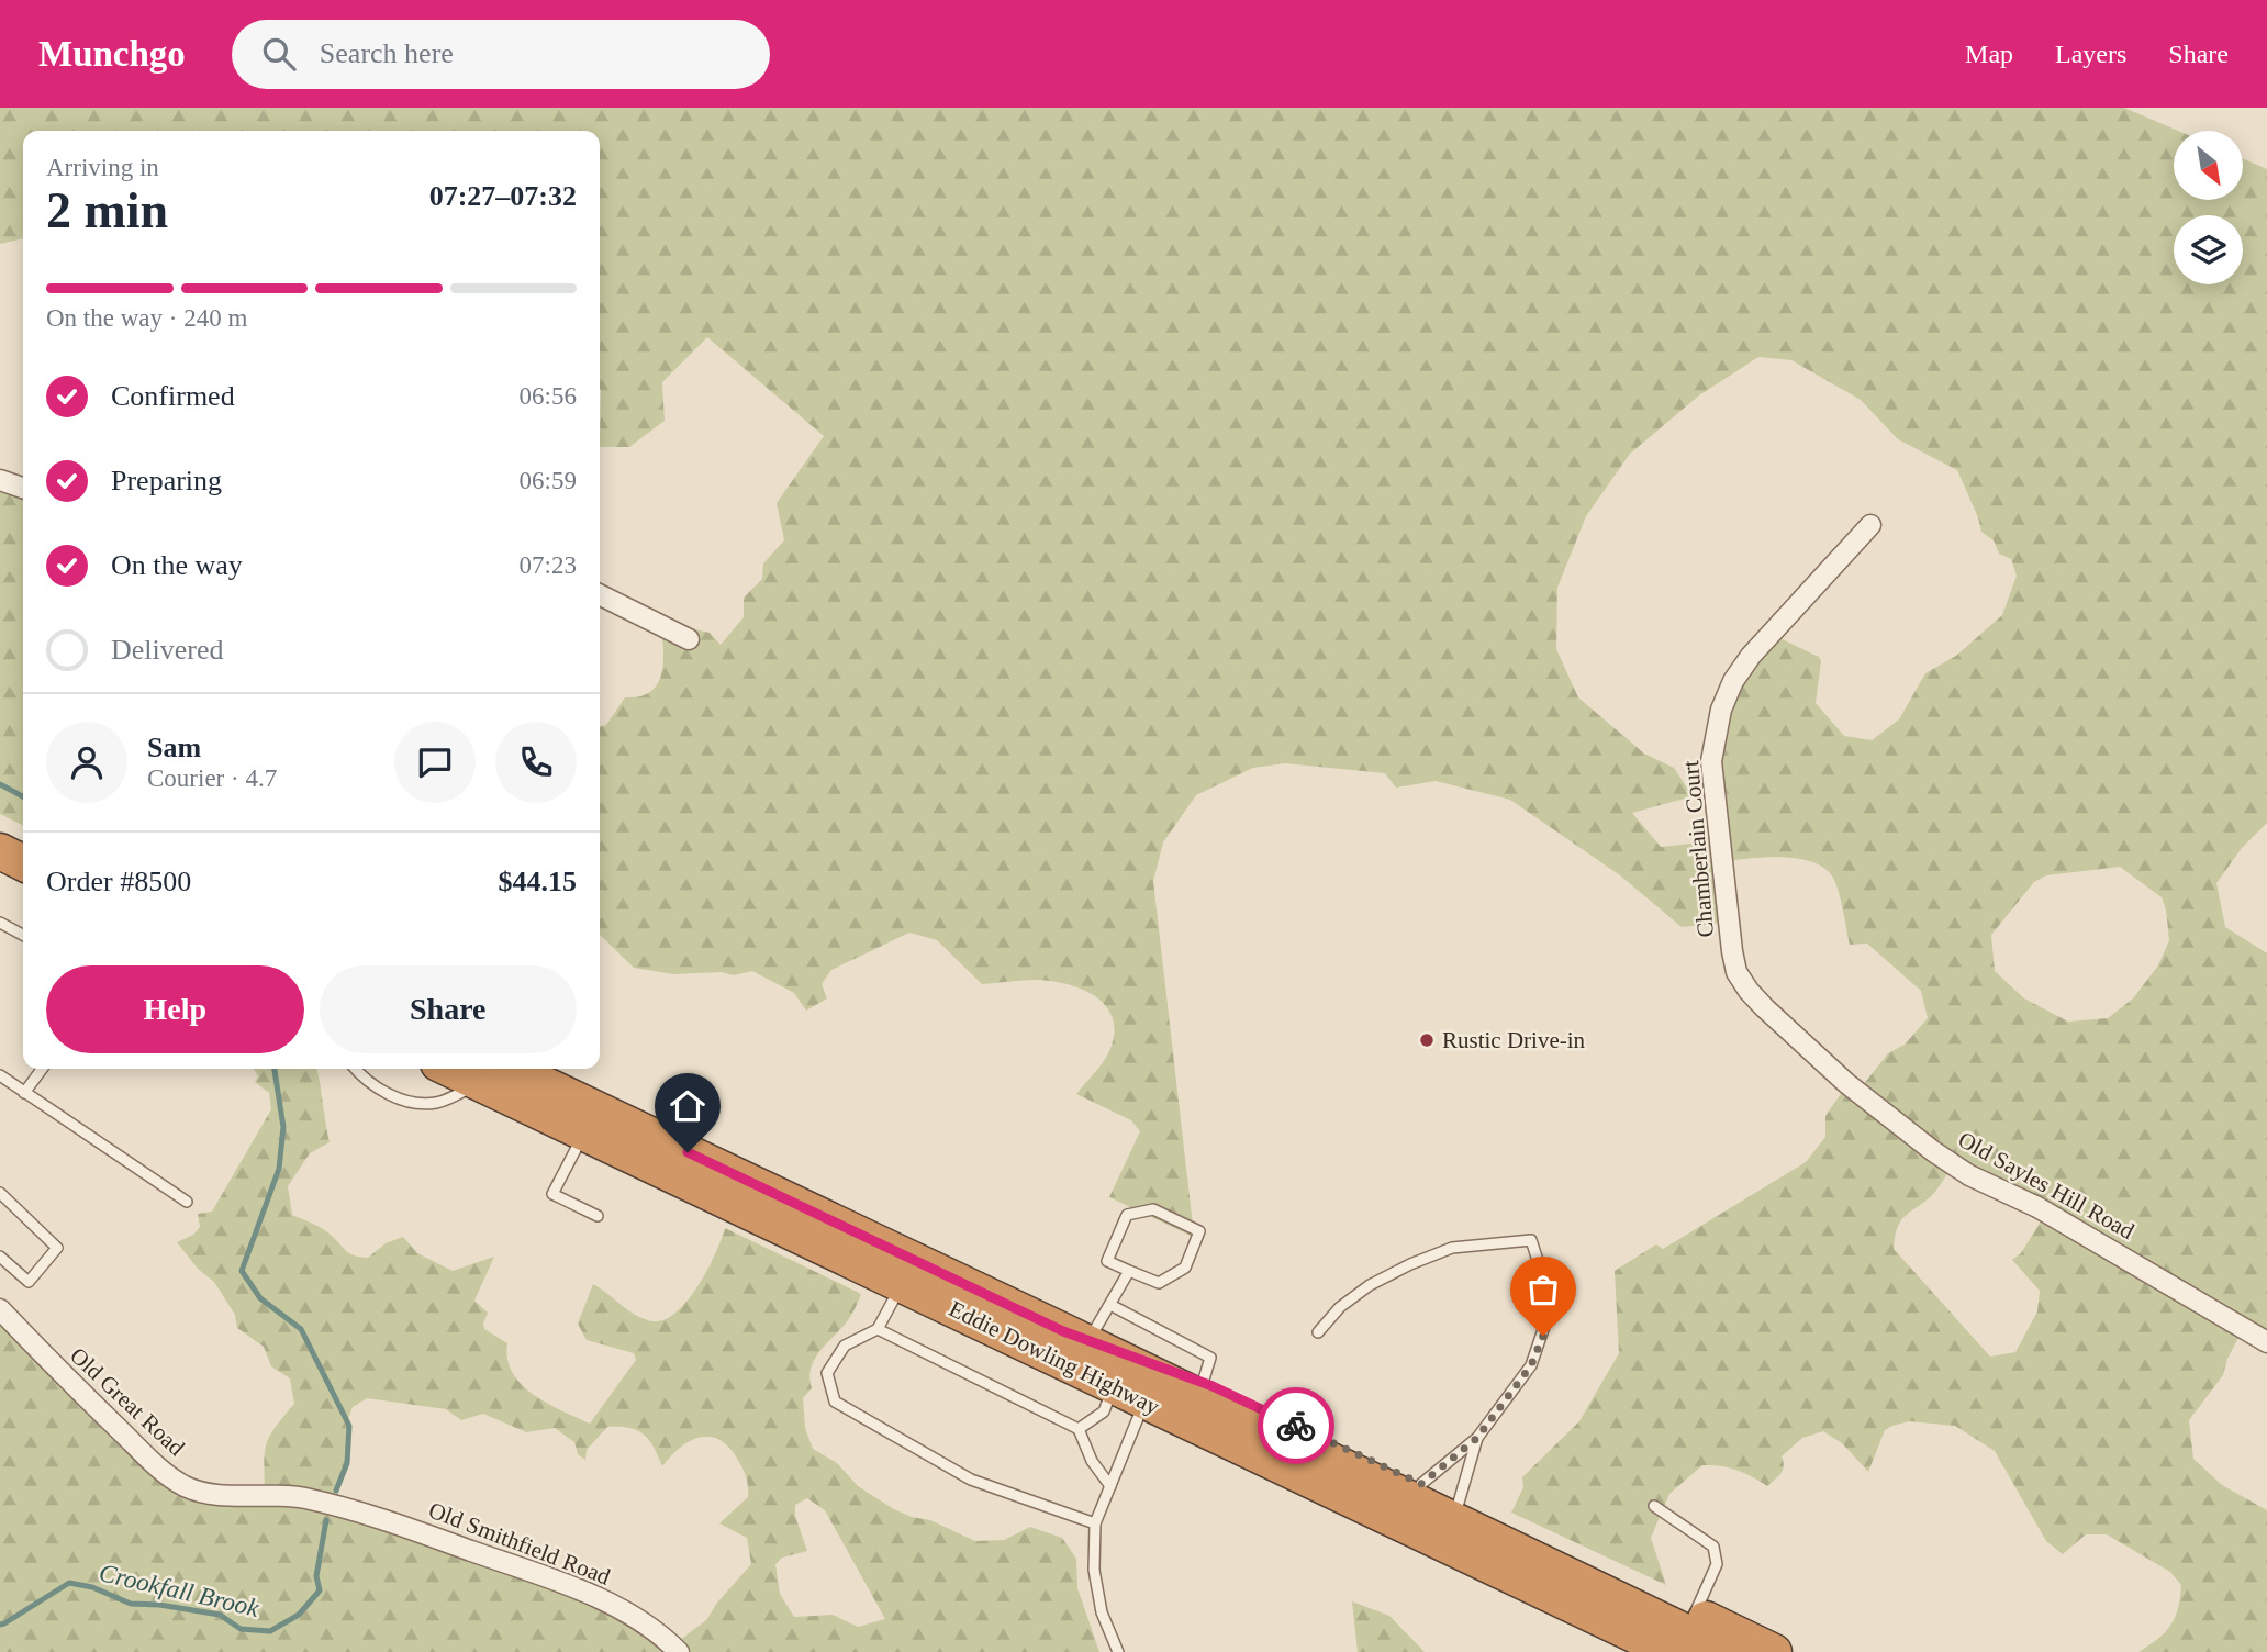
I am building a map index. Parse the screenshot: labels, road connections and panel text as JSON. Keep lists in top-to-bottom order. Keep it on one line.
{"streets":{"highway":["Eddie Dowling Highway"],"street":["Chamberlain Court","Old Sayles Hill Road","Old Great Road","Old Smithfield Road"]},"crossings":[["Chamberlain Court","Old Sayles Hill Road"],["Old Great Road","Old Smithfield Road"]],"water":["Crookfall Brook"],"places":["Rustic Drive-in"],"north":"bottom right","page":{"header":"Munchgo","search":"Search here","nav":["Map","Layers","Share"],"heading":["2 min","Arriving in","07:27–07:32"],"panel":["Sam","Courier · 4.7","Order #8500","$44.15"],"bar":"On the way · 240 m","list":[["Confirmed","06:56"],["Preparing","06:59"],["On the way","07:23"],"Delivered"],"buttons":["Help","Share"]}}
